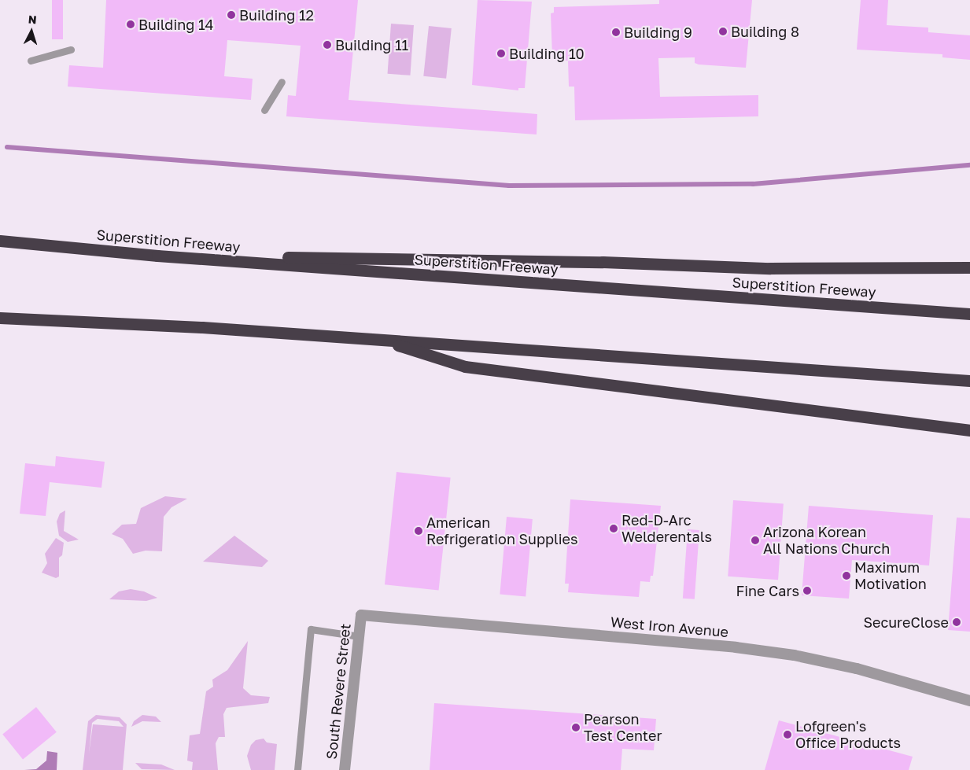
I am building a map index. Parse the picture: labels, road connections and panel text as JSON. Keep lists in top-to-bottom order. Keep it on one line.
{"streets":{"highway":["Superstition Freeway"],"street":["West Iron Avenue","South Revere Street"]},"crossings":[["West Iron Avenue","South Revere Street"]],"places":["Building 12","Building 14","Building 8","Building 9","Building 11","Building 10","Red-D-Arc Welderentals","American Refrigeration Supplies","Arizona Korean All Nations Church","Maximum Motivation","Fine Cars","SecureClose","Pearson Test Center","Lofgreen's Office Products"],"north":"top"}
